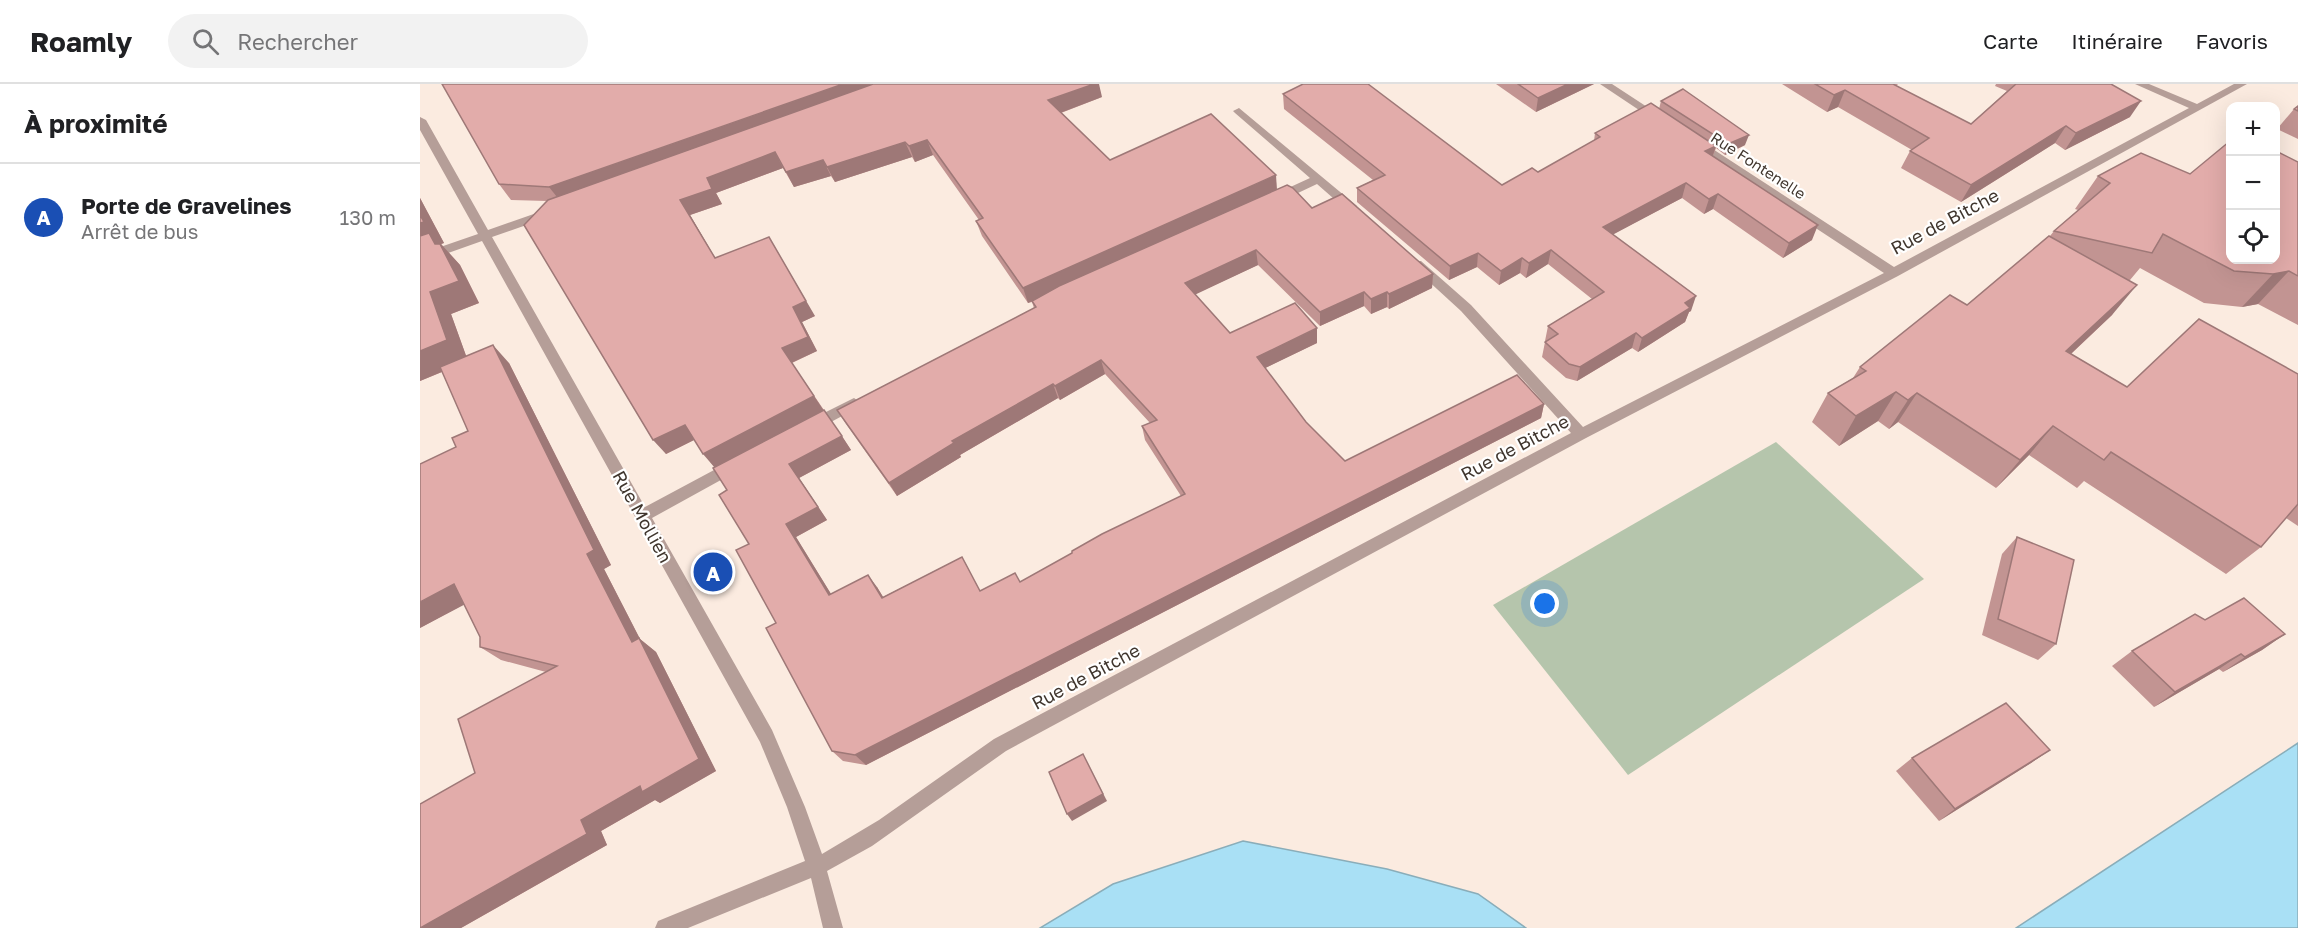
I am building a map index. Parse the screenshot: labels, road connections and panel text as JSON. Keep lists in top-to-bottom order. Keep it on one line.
{"streets":{"street":["Rue Fontenelle","Rue de Bitche","Rue Mollien"]},"crossings":[["Rue Fontenelle","Rue de Bitche"],["Rue de Bitche","Rue Mollien"]],"page":{"header":"Roamly","search":"Rechercher","nav":["Carte","Itinéraire","Favoris"],"heading":"À proximité","map_buttons":["+","−"],"list":[{"mark":"A","name":"Porte de Gravelines","note":"Arrêt de bus","value":"130 m"}],"pins":"A"}}
